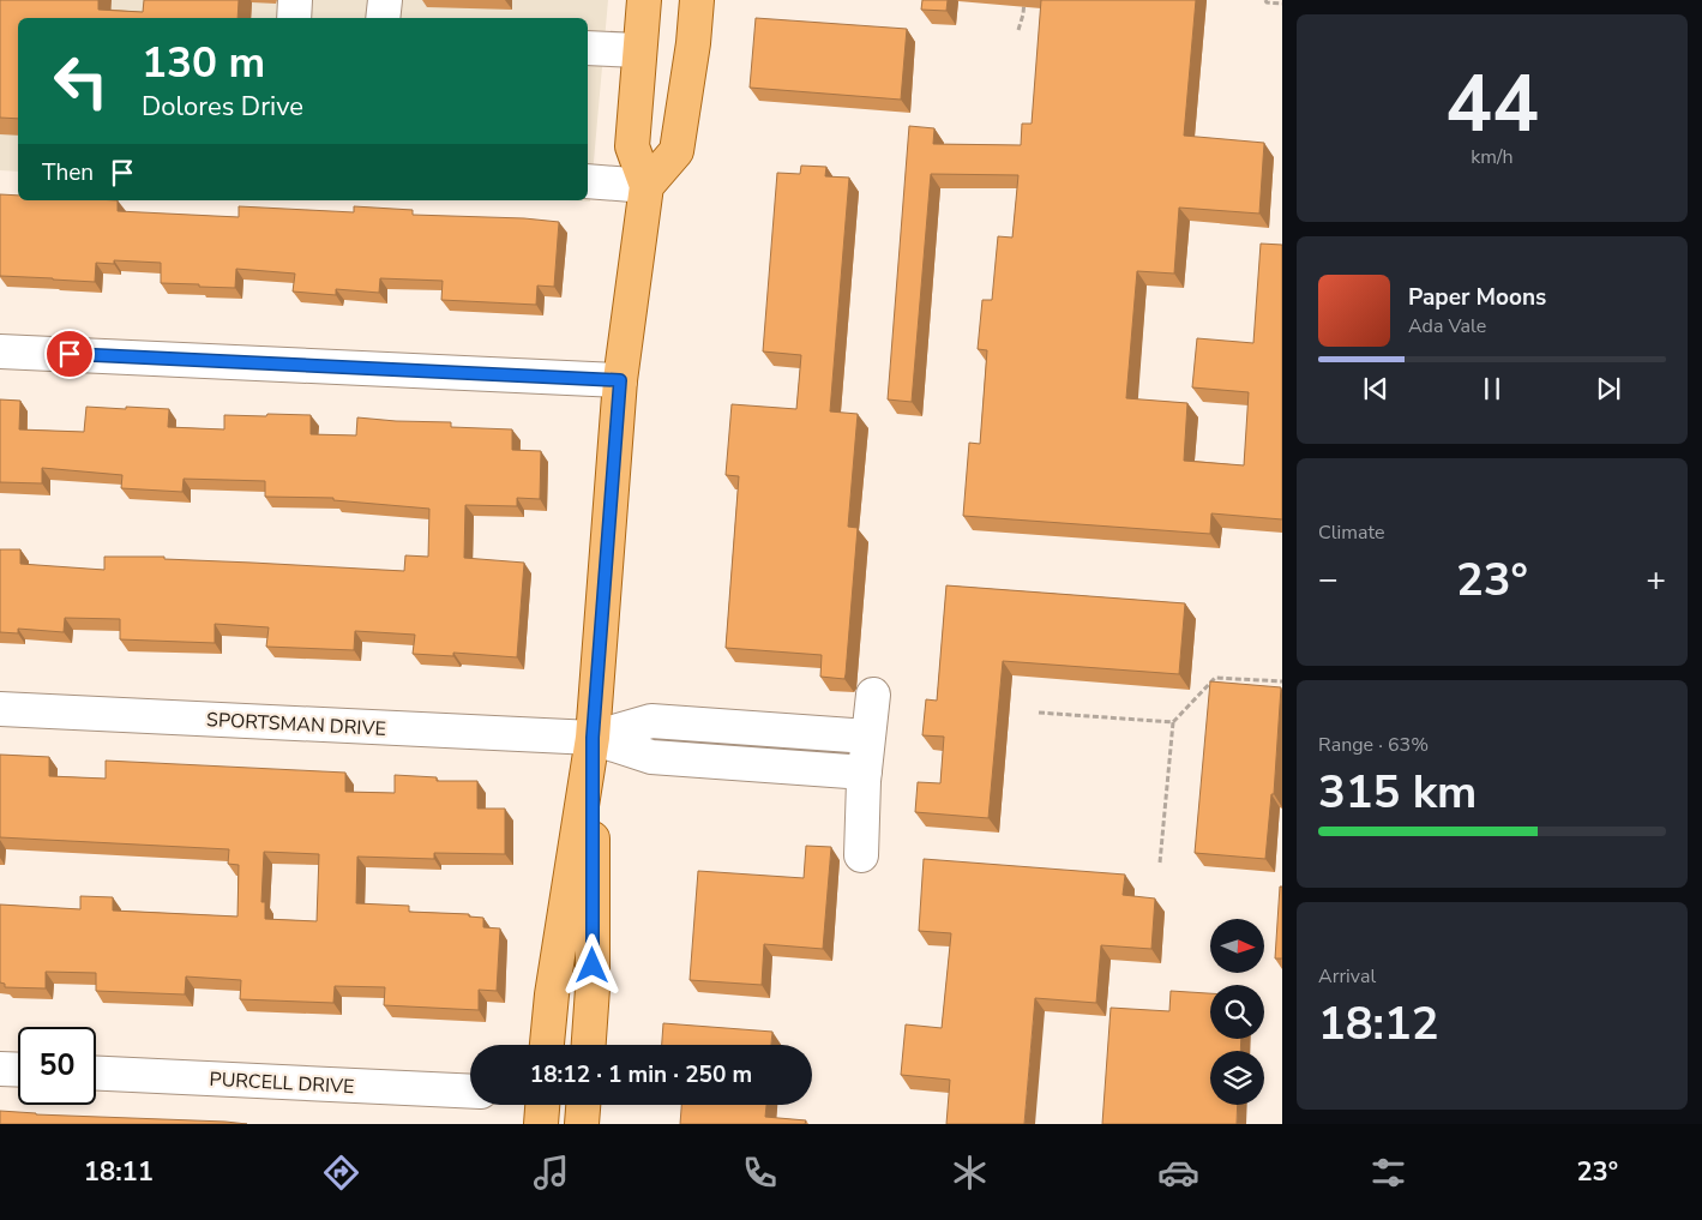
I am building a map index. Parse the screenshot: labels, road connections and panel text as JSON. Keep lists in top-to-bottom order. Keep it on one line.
{"streets":{"street":["SPORTSMAN DRIVE","PURCELL DRIVE"]},"north":"right","page":{"tile":[["44","km/h"],"Climate",["Range · 63%","315 km"],["Arrival","18:12"]],"turn":["130 m","Dolores Drive"],"then":"Then","song":["Paper Moons","Ada Vale"],"heat":["−","23°","+"],"limit":"50","trip":"18:12 · 1 min · 250 m","tabs":["18:11","23°"]}}
